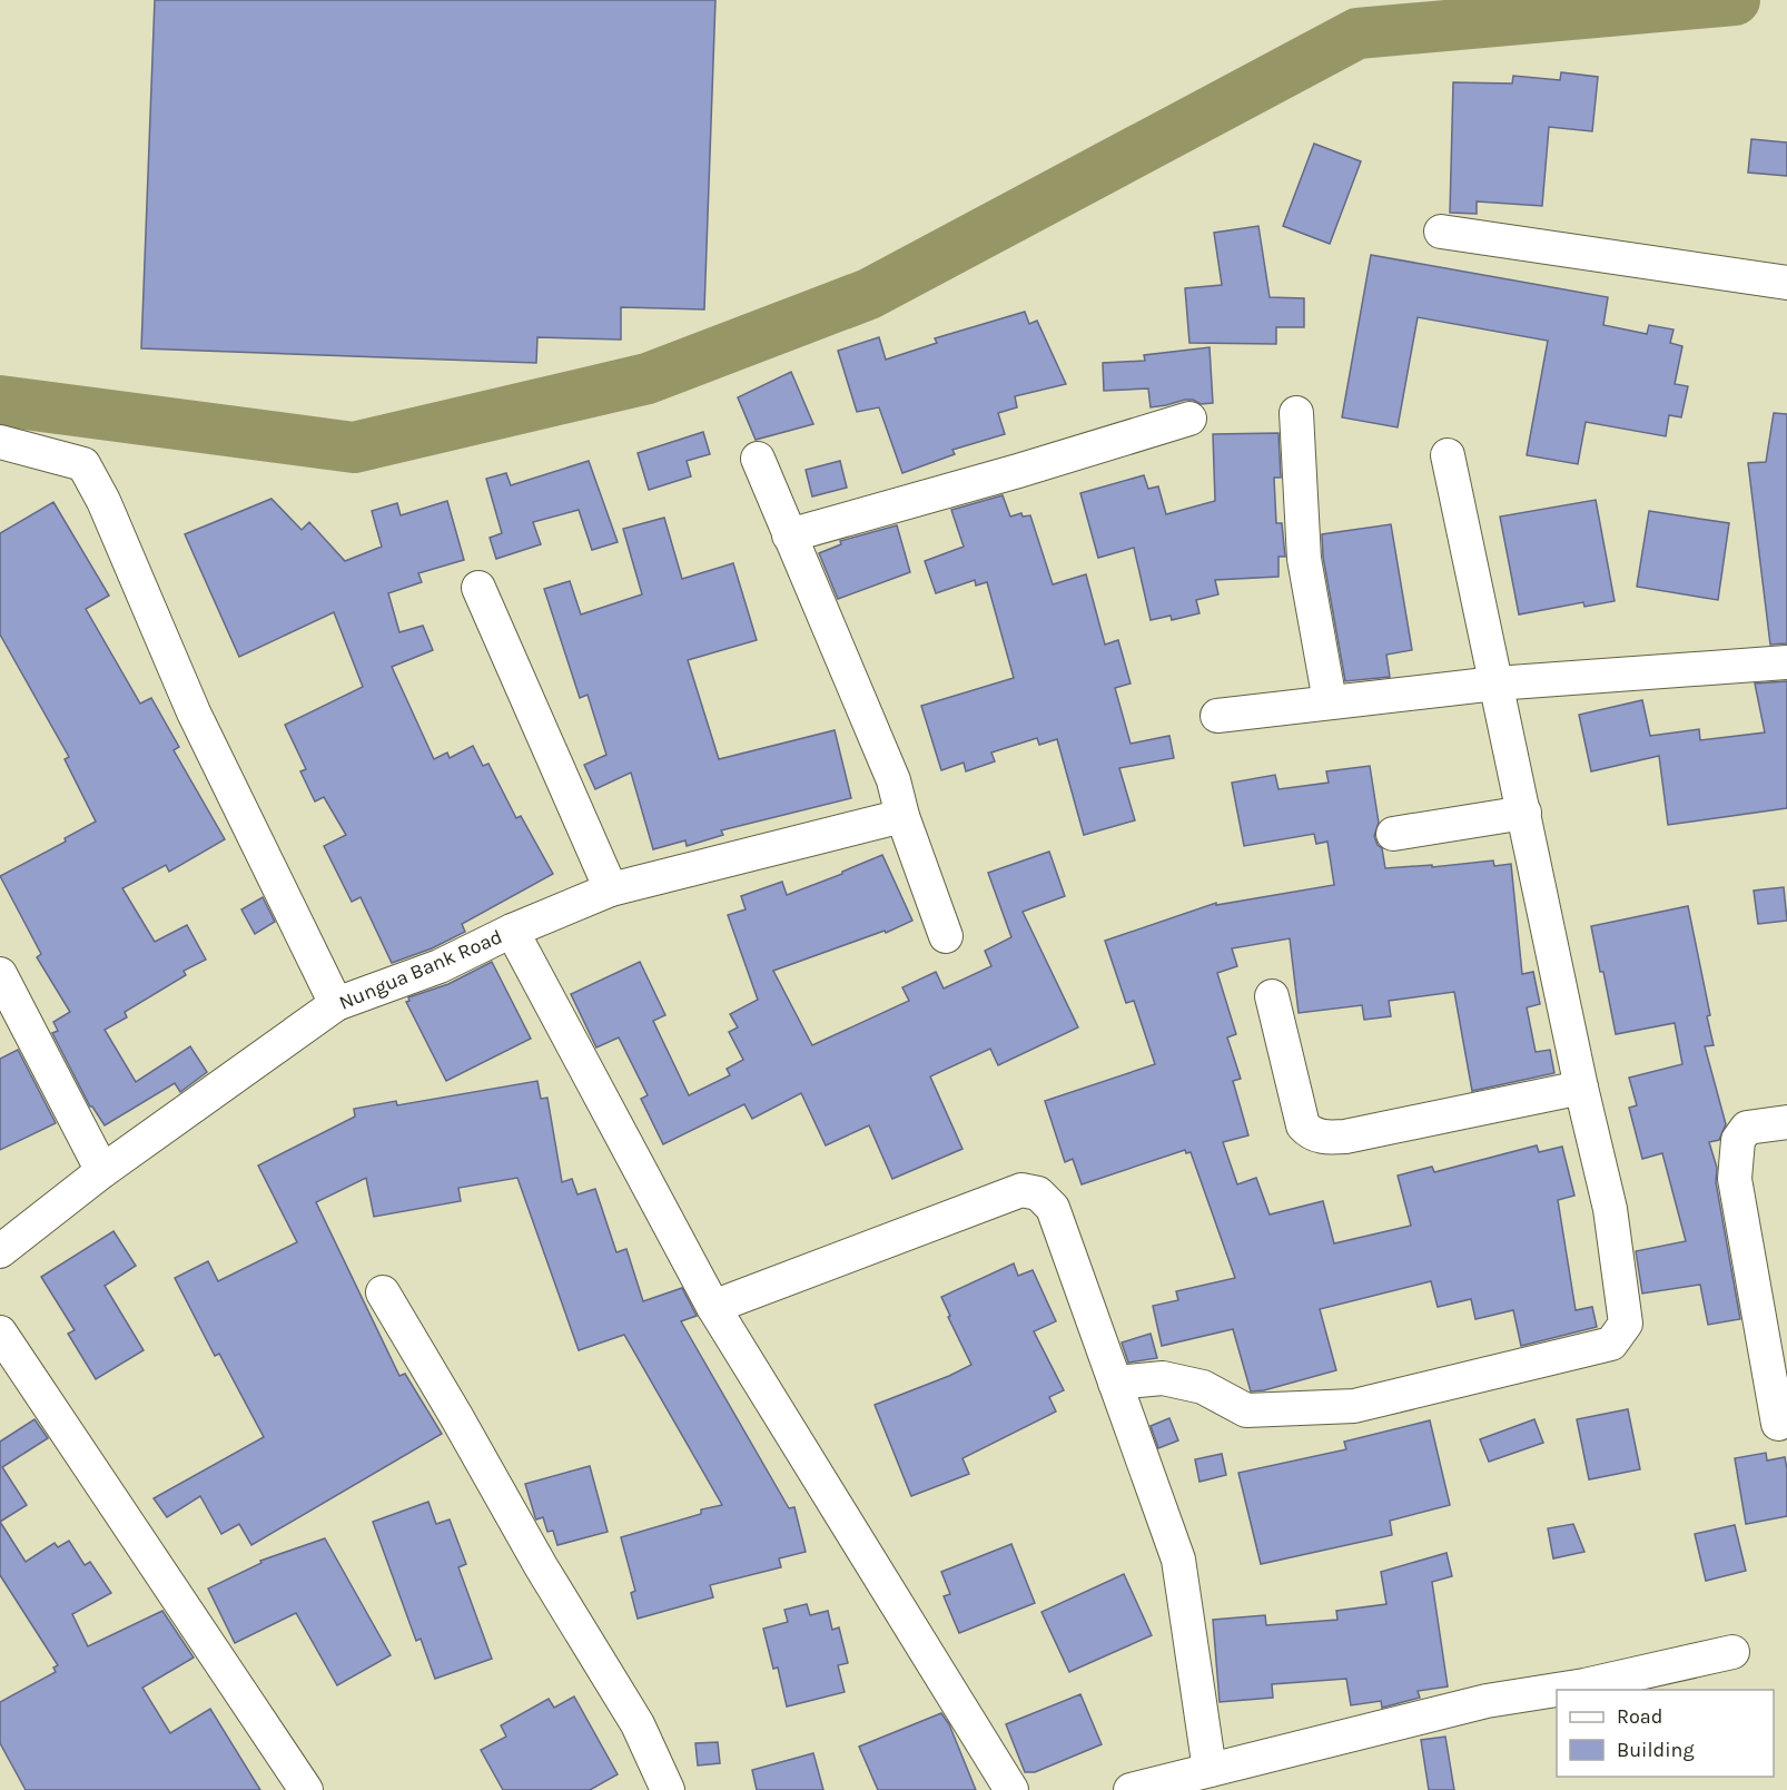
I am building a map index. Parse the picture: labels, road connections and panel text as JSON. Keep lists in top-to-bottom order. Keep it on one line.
{"streets":{"street":["Nungua Bank Road"]},"legend":["Road","Building"]}
